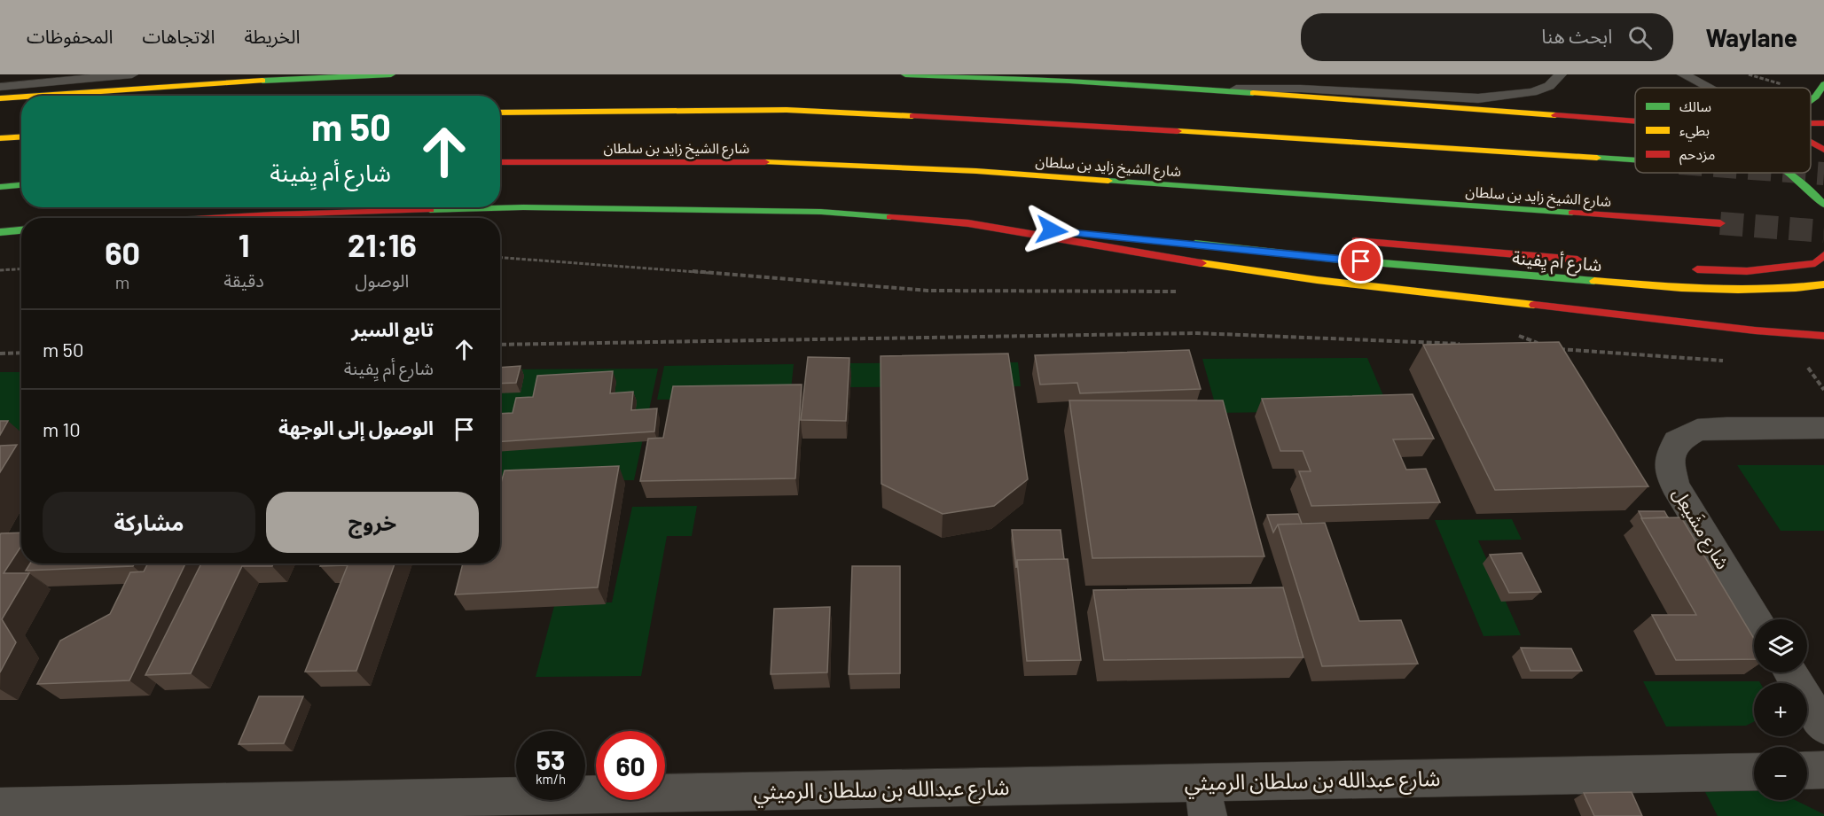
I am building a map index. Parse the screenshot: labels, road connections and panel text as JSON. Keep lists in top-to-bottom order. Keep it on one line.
{"streets":{"main road":["شارع الشيخ زايد بن سلطان","شارع أم يِفينة"],"street":["شارع مشَيعِل","شارع عبدالله بن سلطان الرميثي"]},"legend":["سالك","بطيء","مزدحم"],"page":{"header":"Waylane","search":"ابحث هنا","nav":["الخريطة","الاتجاهات","المحفوظات"],"turn":["50 m","شارع أم يِفينة"],"eta":["21:16","الوصول","1","دقيقة","60","m"],"list":[{"name":"تابع السير","note":"شارع أم يِفينة","value":"50 m"},{"name":"الوصول إلى الوجهة","value":"10 m"}],"buttons":["خروج","مشاركة"],"map_buttons":["+","−"],"speed":"53 km/h","limit":"60"}}
